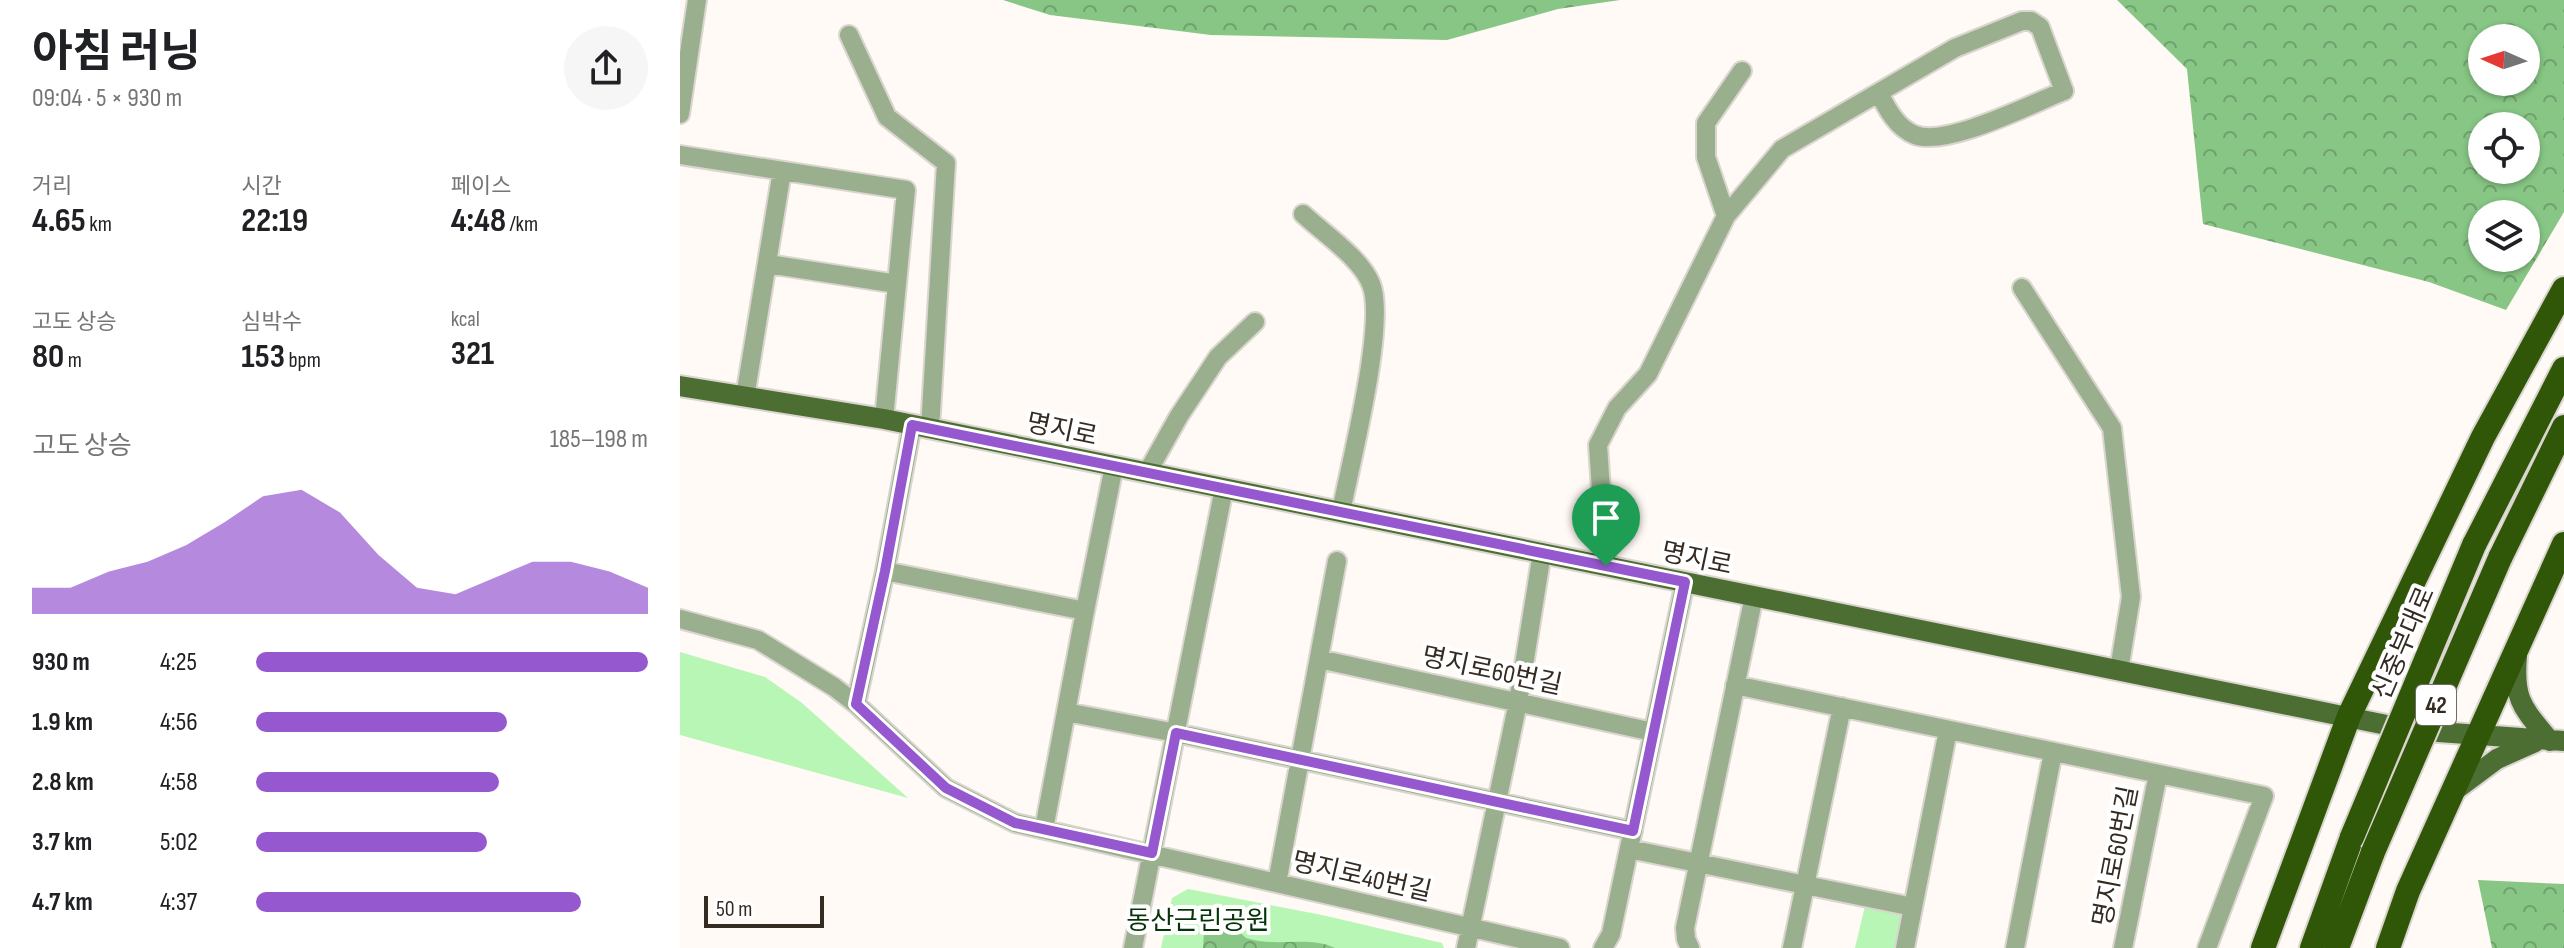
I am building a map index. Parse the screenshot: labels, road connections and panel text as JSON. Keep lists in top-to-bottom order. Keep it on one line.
{"streets":{"highway":["신중부대로","42"],"main road":["명지로"],"street":["명지로60번길","명지로40번길"]},"parks":["동산근린공원"],"scale_bar":"50 m","north":"left","page":{"heading":["아침 러닝","09:04 · 5 × 930 m"],"stats":[["거리","4.65 km"],["시간","22:19"],["페이스","4:48 /km"],["고도 상승","80 m"],["심박수","153 bpm"],["kcal","321"]],"chart":["고도 상승","185–198 m"],"list":[{"name":"930 m","note":"4:25"},{"name":"1.9 km","note":"4:56"},{"name":"2.8 km","note":"4:58"},{"name":"3.7 km","note":"5:02"},{"name":"4.7 km","note":"4:37"}],"scale":"50 m"}}
